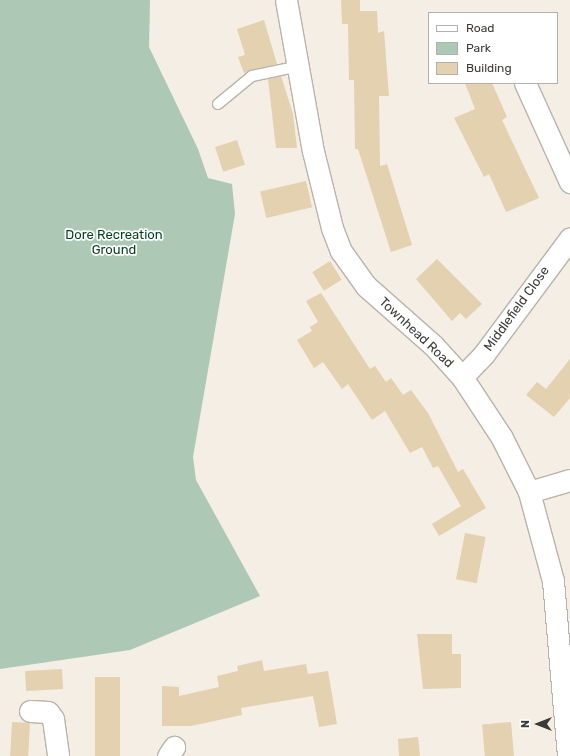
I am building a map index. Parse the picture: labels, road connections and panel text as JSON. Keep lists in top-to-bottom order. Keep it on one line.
{"streets":{"street":["Middlefield Close","Townhead Road"]},"crossings":[["Middlefield Close","Townhead Road"]],"parks":["Dore Recreation Ground"],"legend":["Road","Park","Building"],"north":"left"}
